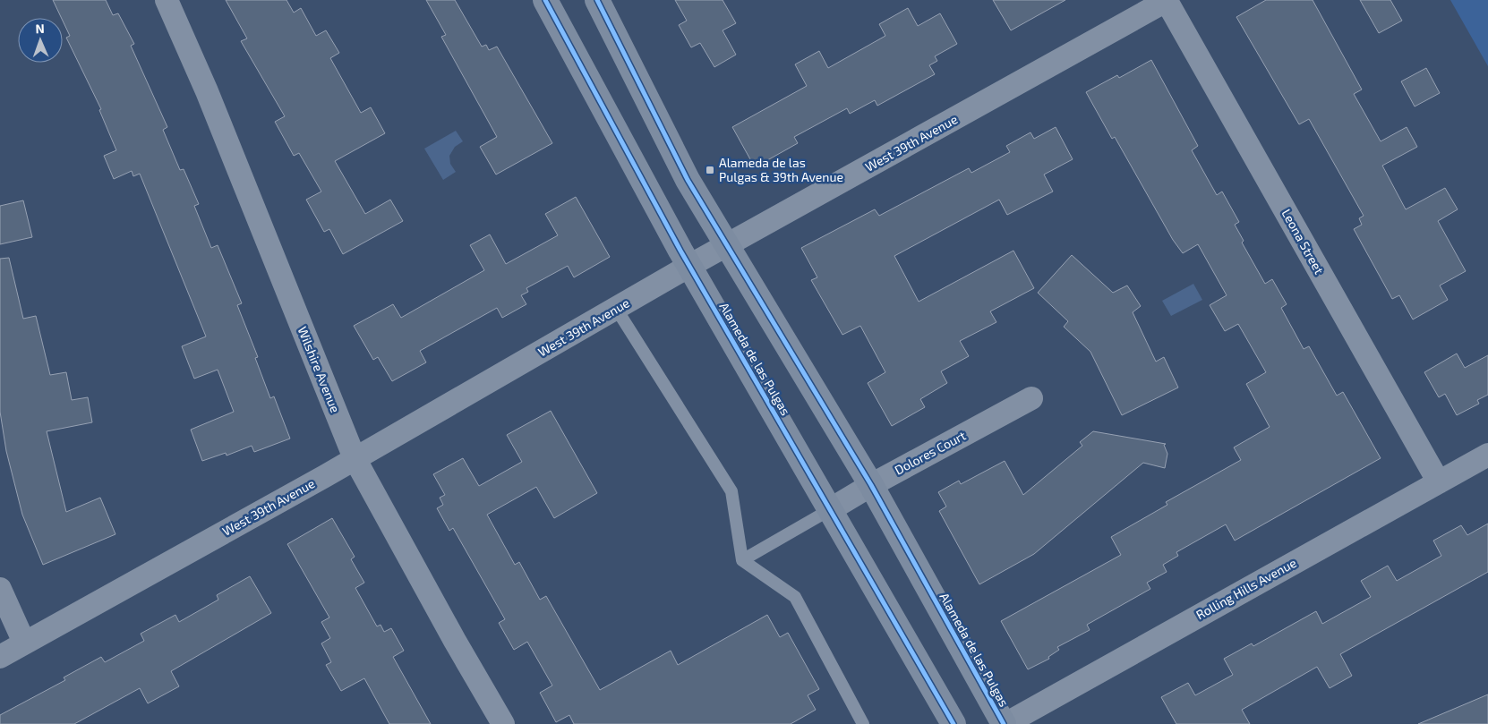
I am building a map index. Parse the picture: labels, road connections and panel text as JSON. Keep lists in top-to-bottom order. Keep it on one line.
{"streets":{"main road":["Alameda de las Pulgas"],"street":["West 39th Avenue","Leona Street","Wilshire Avenue","Dolores Court","Rolling Hills Avenue"]},"crossings":[["West 39th Avenue","Leona Street"],["West 39th Avenue","Alameda de las Pulgas"],["West 39th Avenue","Wilshire Avenue"],["Leona Street","Rolling Hills Avenue"],["Alameda de las Pulgas","Dolores Court"],["Alameda de las Pulgas","Rolling Hills Avenue"]],"places":{"transit":["Alameda de las Pulgas & 39th Avenue"]},"north":"top"}
